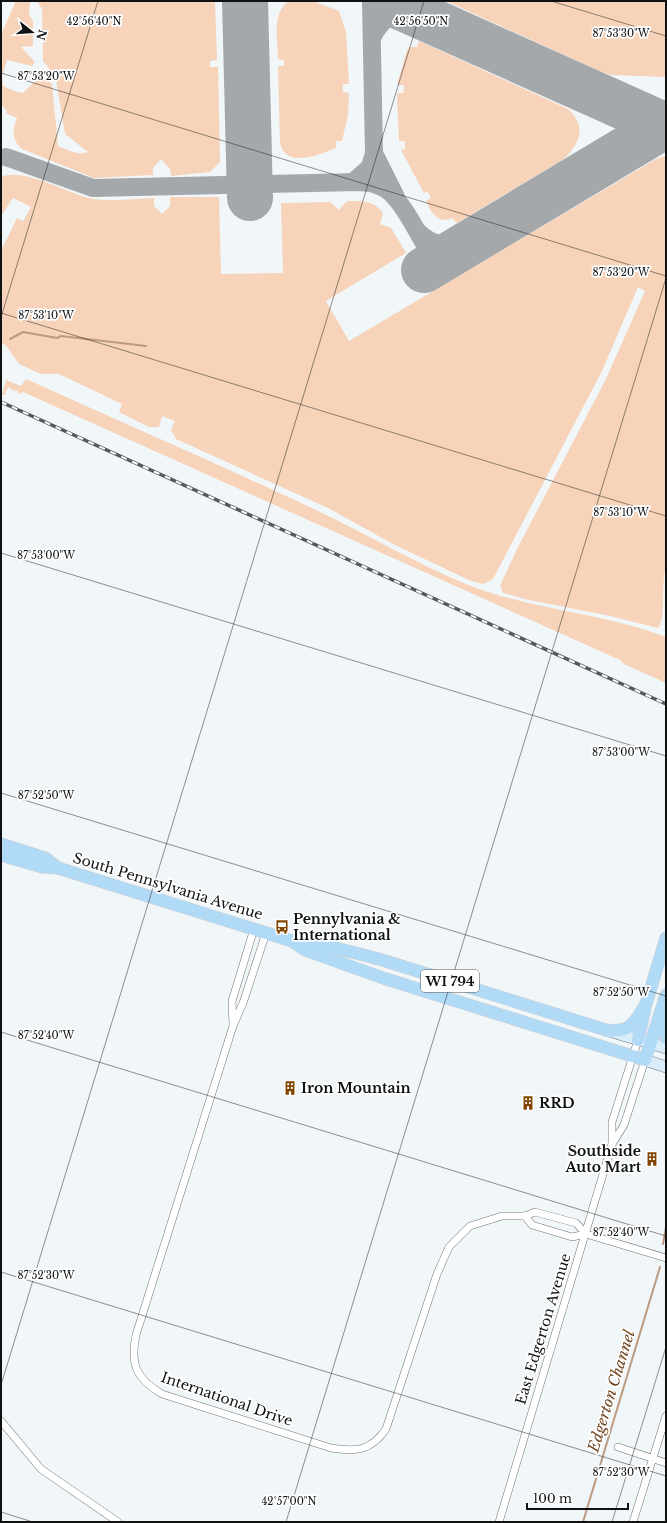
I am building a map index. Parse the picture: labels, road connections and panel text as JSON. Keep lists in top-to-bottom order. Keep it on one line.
{"streets":{"main road":["South Pennsylvania Avenue","WI 794"],"street":["East Edgerton Avenue","International Drive"]},"crossings":[["South Pennsylvania Avenue","WI 794"],["South Pennsylvania Avenue","East Edgerton Avenue"],["South Pennsylvania Avenue","International Drive"],["East Edgerton Avenue","International Drive"]],"water":["Edgerton Channel"],"places":{"bus stop":["Pennylvania & International"],"building":["Iron Mountain","RRD","Southside Auto Mart"]},"scale_bar":"100 m","north":"right","coordinates":["42°56'40\"N","42°56'50\"N","87°53'30\"W","87°53'20\"W","87°53'10\"W","87°53'00\"W","87°52'50\"W","87°52'40\"W","87°52'30\"W","42°57'00\"N"]}
